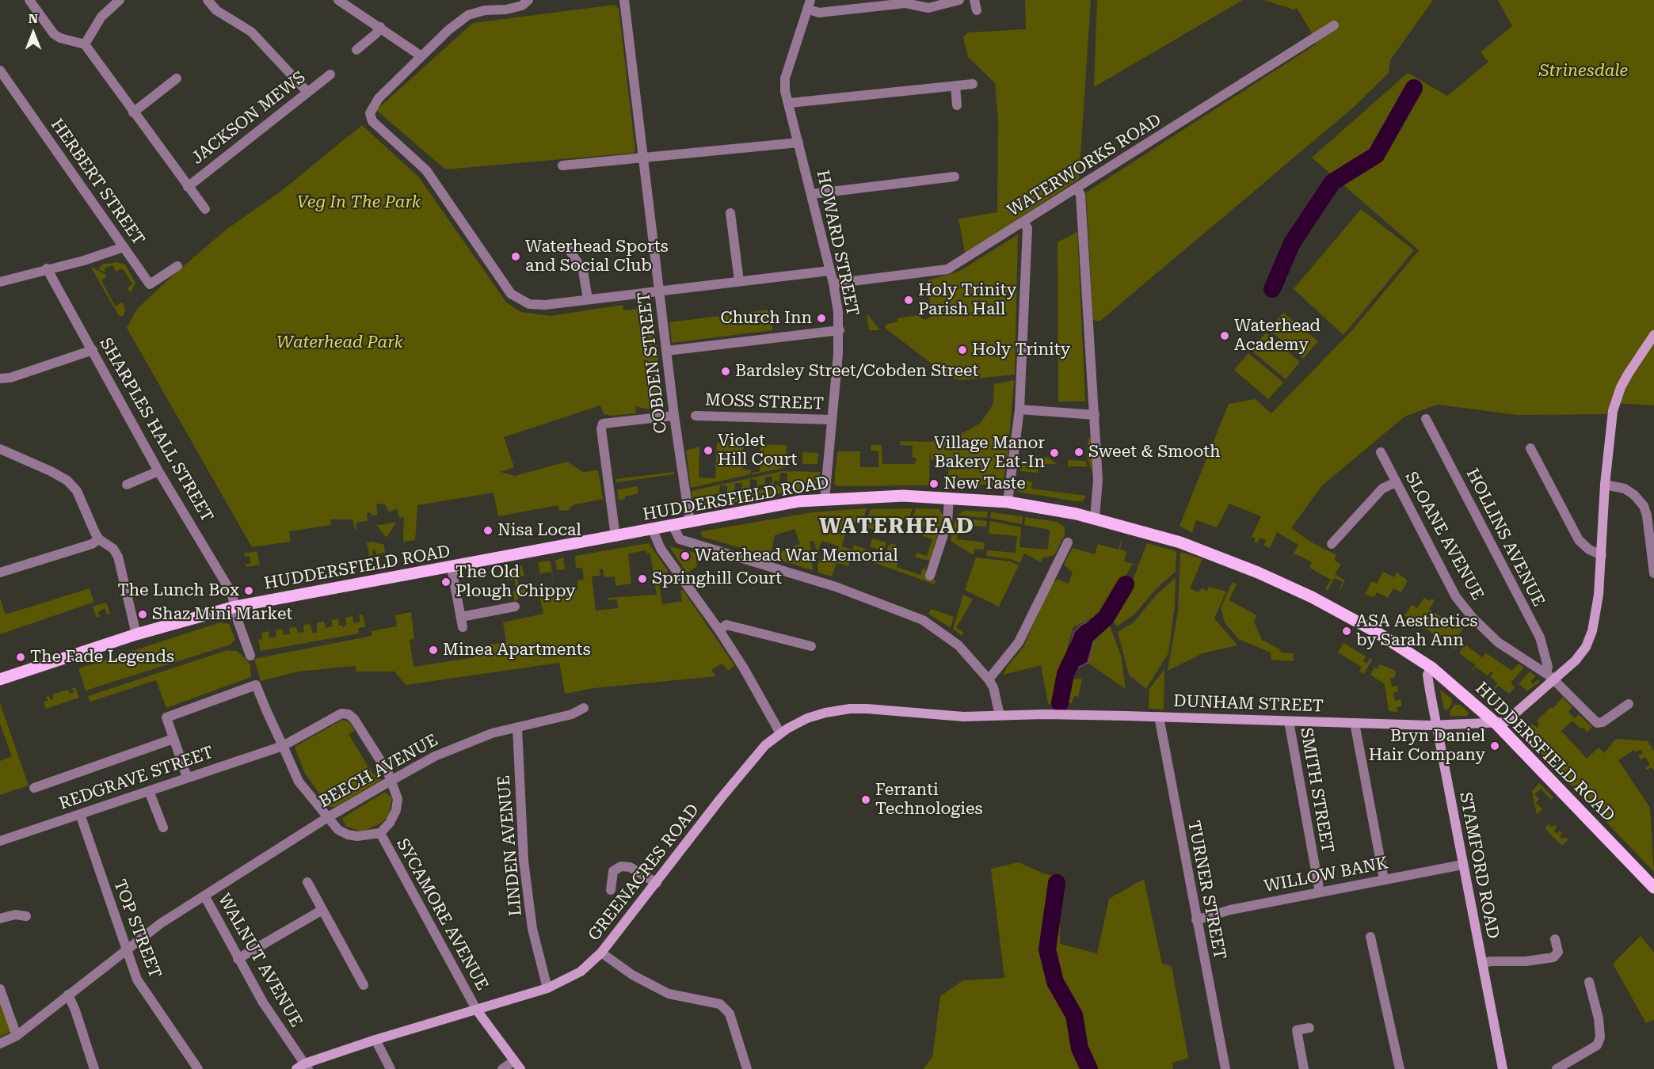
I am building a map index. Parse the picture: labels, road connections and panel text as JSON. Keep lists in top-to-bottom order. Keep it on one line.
{"streets":{"main road":["HUDDERSFIELD ROAD"],"street":["JACKSON MEWS","WATERWORKS ROAD","HERBERT STREET","HOWARD STREET","COBDEN STREET","MOSS STREET","SHARPLES HALL STREET","SLOANE AVENUE","HOLLINS AVENUE","DUNHAM STREET","BEECH AVENUE","REDGRAVE STREET","SMITH STREET","LINDEN AVENUE","STAMFORD ROAD","GREENACRES ROAD","WILLOW BANK","TURNER STREET","SYCAMORE AVENUE","TOP STREET","WALNUT AVENUE"]},"crossings":[["WATERWORKS ROAD","HOWARD STREET"],["HOWARD STREET","MOSS STREET"],["HOWARD STREET","HUDDERSFIELD ROAD"],["COBDEN STREET","HUDDERSFIELD ROAD"],["SHARPLES HALL STREET","HUDDERSFIELD ROAD"],["HUDDERSFIELD ROAD","DUNHAM STREET"],["HUDDERSFIELD ROAD","STAMFORD ROAD"],["SLOANE AVENUE","HOLLINS AVENUE"],["DUNHAM STREET","SMITH STREET"],["DUNHAM STREET","STAMFORD ROAD"],["DUNHAM STREET","GREENACRES ROAD"],["DUNHAM STREET","TURNER STREET"],["BEECH AVENUE","REDGRAVE STREET"],["BEECH AVENUE","LINDEN AVENUE"],["BEECH AVENUE","TOP STREET"],["BEECH AVENUE","WALNUT AVENUE"],["REDGRAVE STREET","TOP STREET"],["SMITH STREET","WILLOW BANK"],["LINDEN AVENUE","GREENACRES ROAD"],["STAMFORD ROAD","WILLOW BANK"],["GREENACRES ROAD","SYCAMORE AVENUE"],["GREENACRES ROAD","WALNUT AVENUE"],["WILLOW BANK","TURNER STREET"]],"districts":["WATERHEAD"],"parks":["Strinesdale","Veg In The Park","Waterhead Park"],"places":["Waterhead Sports and Social Club","Holy Trinity Parish Hall","Church Inn","Waterhead Academy","Holy Trinity","Bardsley Street/Cobden Street","Violet Hill Court","Sweet & Smooth","Village Manor Bakery Eat-In","New Taste","Nisa Local","Waterhead War Memorial","Springhill Court","The Old Plough Chippy","The Lunch Box","Shaz Mini Market","ASA Aesthetics by Sarah Ann","Minea Apartments","The Fade Legends","Bryn Daniel Hair Company","Ferranti Technologies"],"north":"top"}
